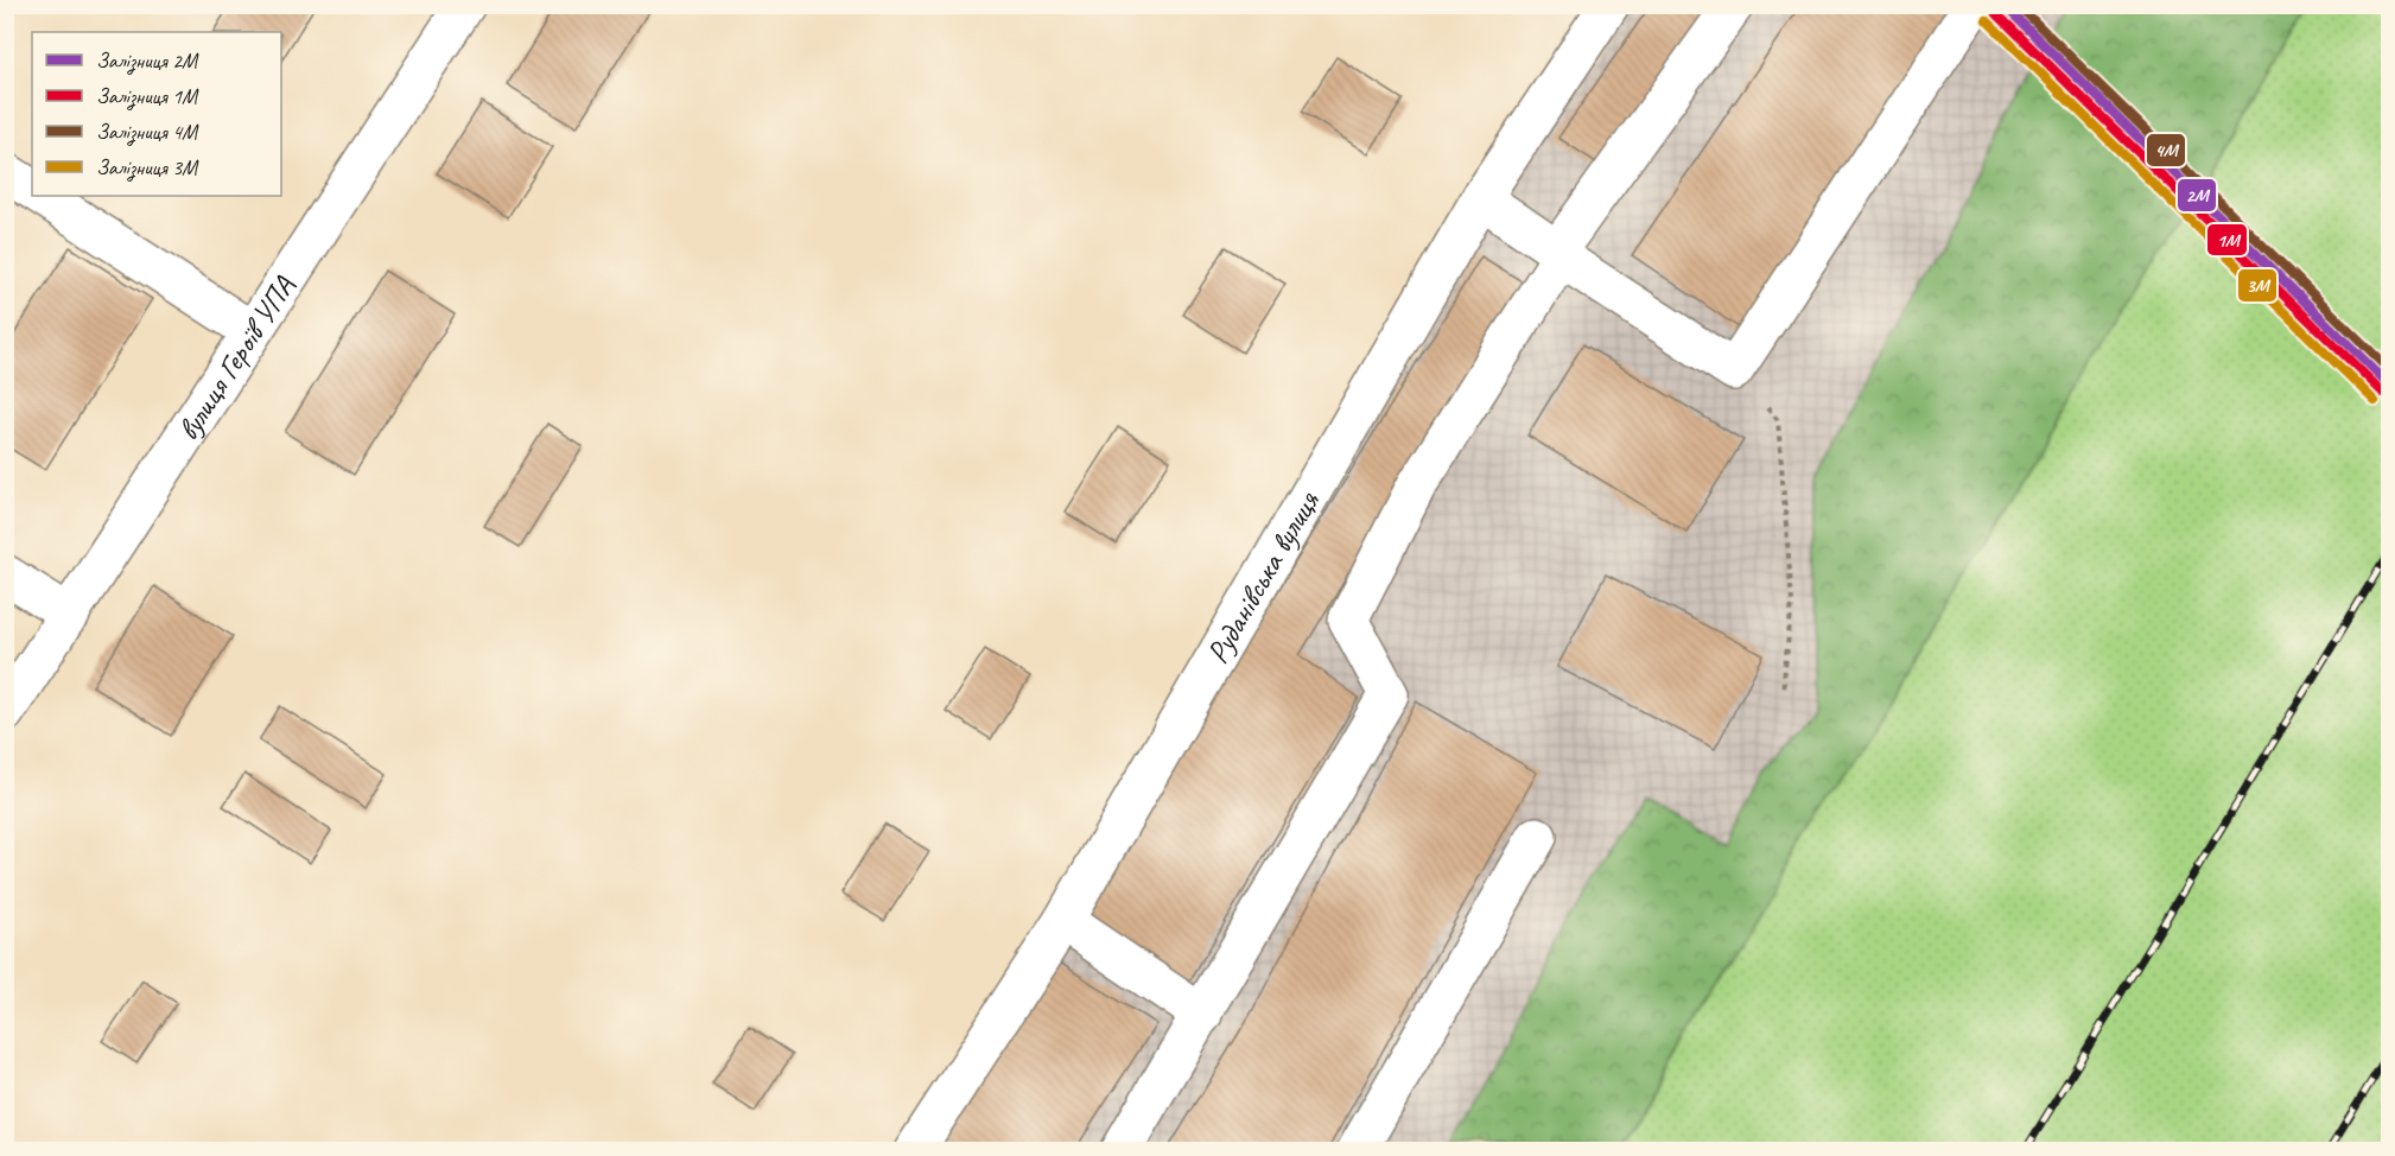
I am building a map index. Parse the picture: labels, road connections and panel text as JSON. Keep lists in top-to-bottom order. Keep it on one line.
{"streets":{"street":["вулиця Героїв УПА","Руданівська вулиця"]},"lines":["rail line 2М","rail line 4М","rail line 1М","rail line 3М"],"legend":["Залізниця 2М","Залізниця 1М","Залізниця 4М","Залізниця 3М"]}
